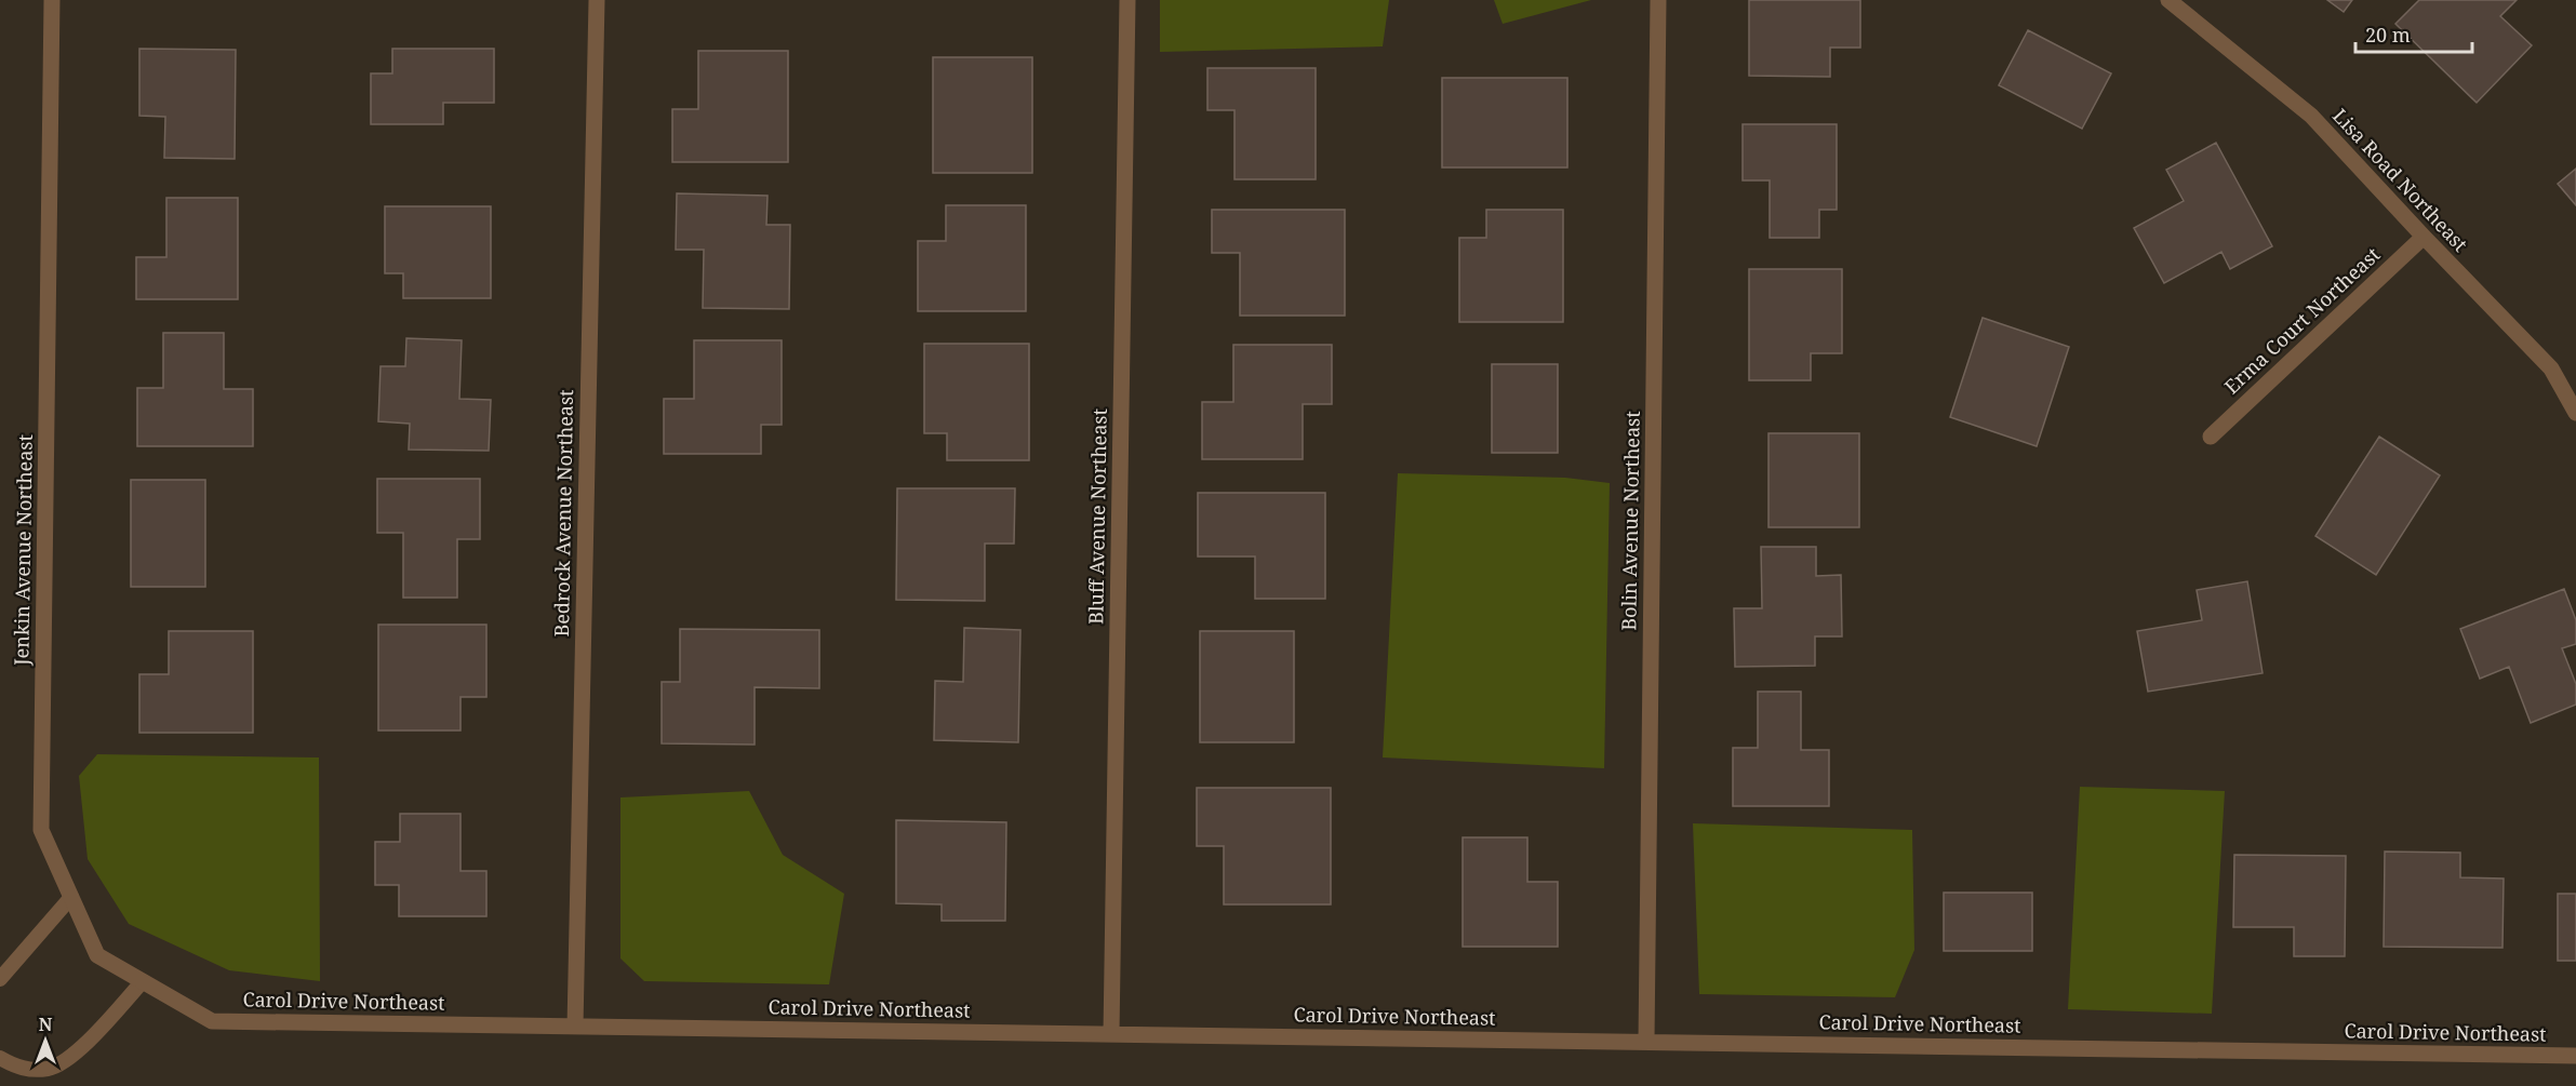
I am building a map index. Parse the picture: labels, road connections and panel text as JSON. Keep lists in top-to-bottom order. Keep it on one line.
{"streets":{"street":["Lisa Road Northeast","Erma Court Northeast","Bedrock Avenue Northeast","Bluff Avenue Northeast","Bolin Avenue Northeast","Jenkin Avenue Northeast","Carol Drive Northeast"]},"crossings":[["Lisa Road Northeast","Erma Court Northeast"],["Bedrock Avenue Northeast","Carol Drive Northeast"],["Bluff Avenue Northeast","Carol Drive Northeast"],["Bolin Avenue Northeast","Carol Drive Northeast"],["Jenkin Avenue Northeast","Carol Drive Northeast"]],"scale_bar":"20 m","north":"top"}
